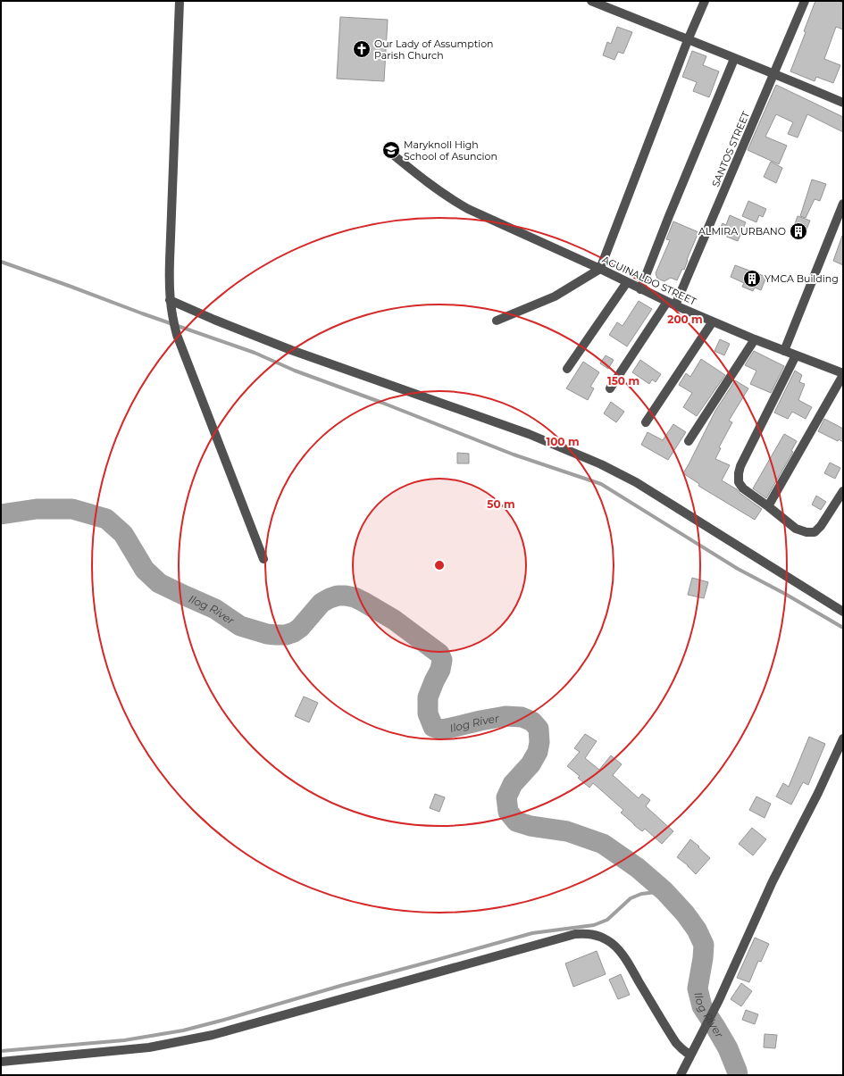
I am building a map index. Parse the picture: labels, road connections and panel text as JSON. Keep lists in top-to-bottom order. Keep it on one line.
{"streets":{"street":["SANTOS STREET","AGUINALDO STREET"]},"crossings":[["SANTOS STREET","AGUINALDO STREET"]],"water":["Ilog River"],"places":{"church":["Our Lady of Assumption Parish Church"],"school or university":["Maryknoll High School of Asuncion"],"building":["ALMIRA URBANO","YMCA Building"]},"rings":["200 m","150 m","100 m","50 m"]}
